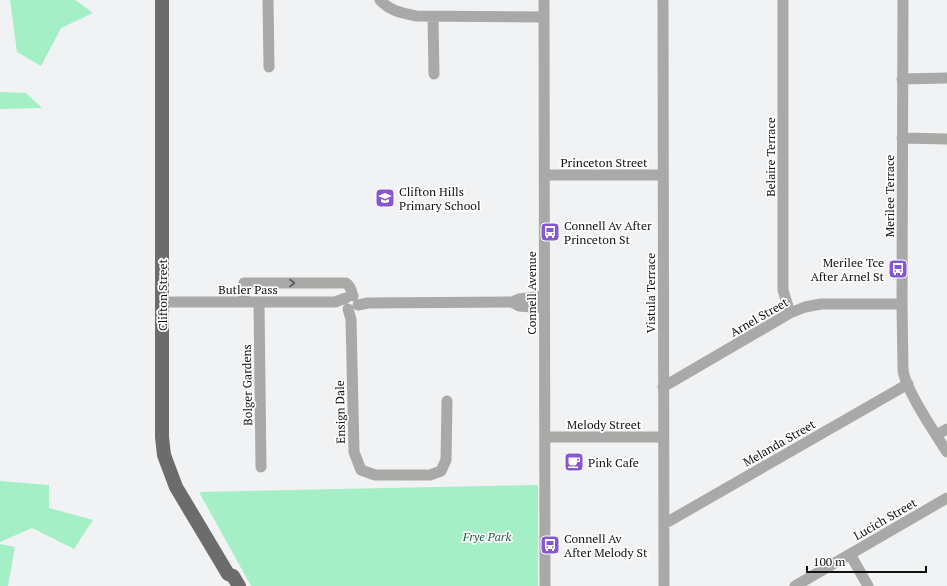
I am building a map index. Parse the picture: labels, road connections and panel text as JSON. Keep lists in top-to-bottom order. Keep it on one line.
{"streets":{"main road":["Clifton Street"],"street":["Belaire Terrace","Princeton Street","Merilee Terrace","Butler Pass","Connell Avenue","Vistula Terrace","Arnel Street","Bolger Gardens","Ensign Dale","Melody Street","Melanda Street","Lucich Street"]},"crossings":[["Belaire Terrace","Arnel Street"],["Princeton Street","Connell Avenue"],["Princeton Street","Vistula Terrace"],["Merilee Terrace","Arnel Street"],["Merilee Terrace","Melanda Street"],["Butler Pass","Connell Avenue"],["Butler Pass","Clifton Street"],["Butler Pass","Bolger Gardens"],["Butler Pass","Ensign Dale"],["Connell Avenue","Melody Street"],["Vistula Terrace","Arnel Street"],["Vistula Terrace","Melody Street"],["Vistula Terrace","Melanda Street"]],"parks":["Frye Park"],"places":{"school or university":["Clifton Hills Primary School"],"bus stop":["Connell Av After Princeton St","Merilee Tce After Arnel St","Connell Av After Melody St"],"cafe":["Pink Cafe"]},"scale_bar":"100 m"}
